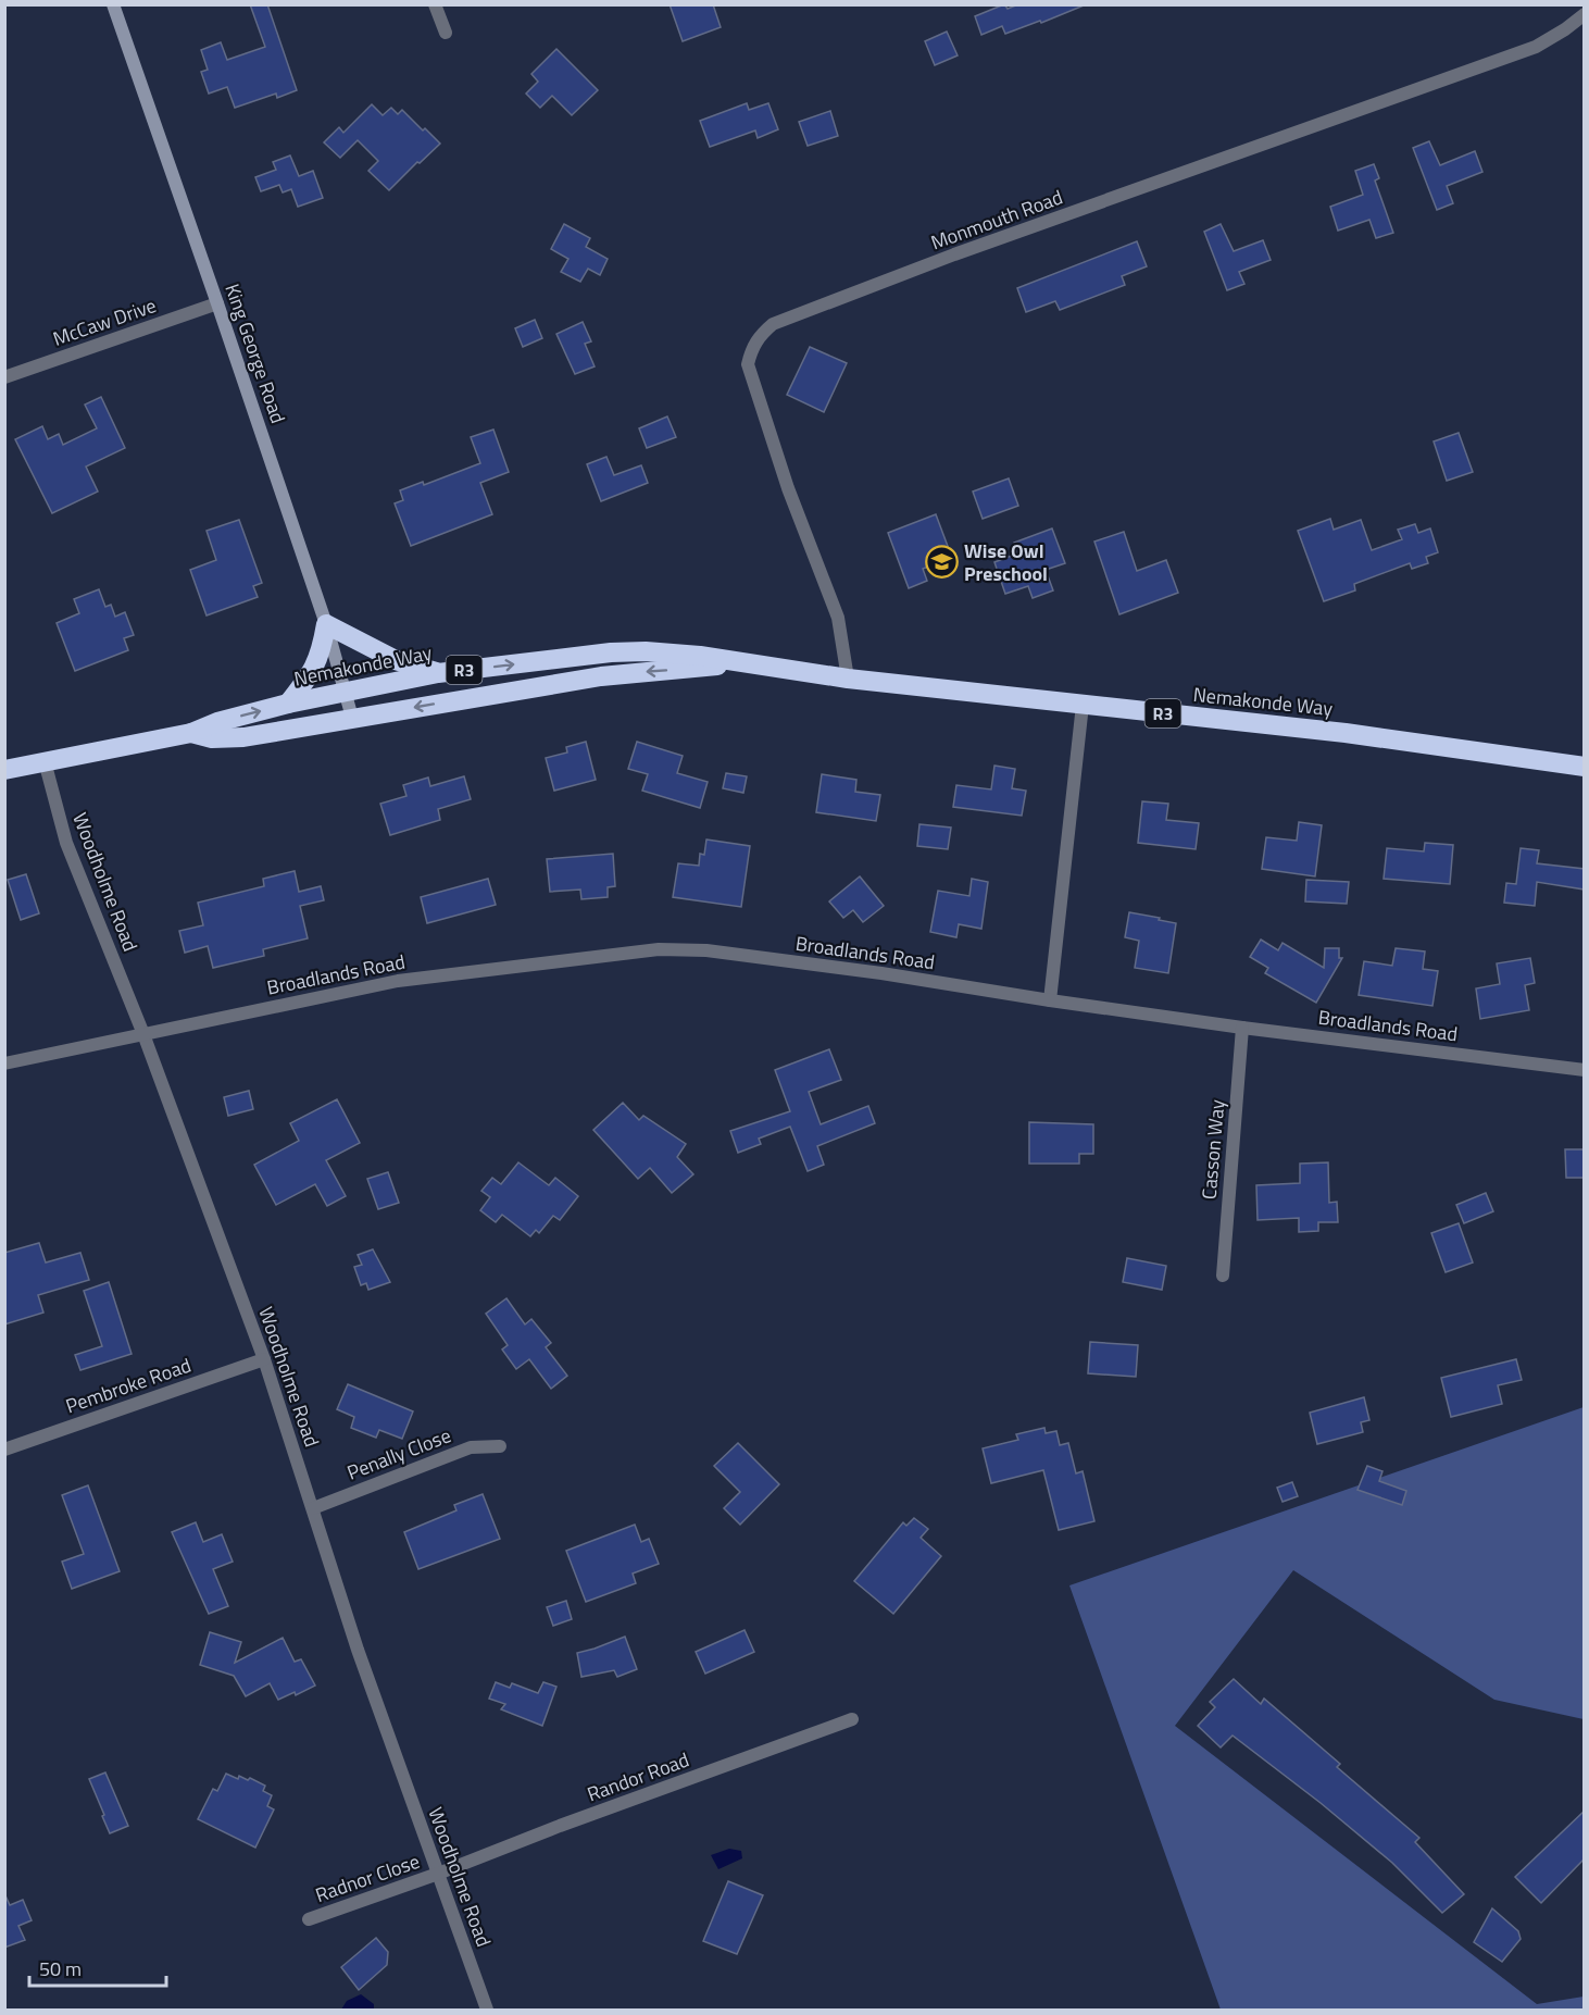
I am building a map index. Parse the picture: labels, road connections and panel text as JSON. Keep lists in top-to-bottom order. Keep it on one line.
{"streets":{"highway":["Nemakonde Way","R3"],"main road":["King George Road"],"street":["Monmouth Road","McCaw Drive","Woodholme Road","Broadlands Road","Casson Way","Pembroke Road","Penally Close","Randor Road","Radnor Close"]},"crossings":[["Monmouth Road","Nemakonde Way"],["McCaw Drive","King George Road"],["King George Road","Nemakonde Way"],["Nemakonde Way","Woodholme Road"],["Woodholme Road","Broadlands Road"],["Woodholme Road","Pembroke Road"],["Woodholme Road","Penally Close"],["Woodholme Road","Randor Road"],["Woodholme Road","Radnor Close"],["Broadlands Road","Casson Way"],["Randor Road","Radnor Close"]],"places":{"school or university":["Wise Owl Preschool"]},"scale_bar":"50 m"}
